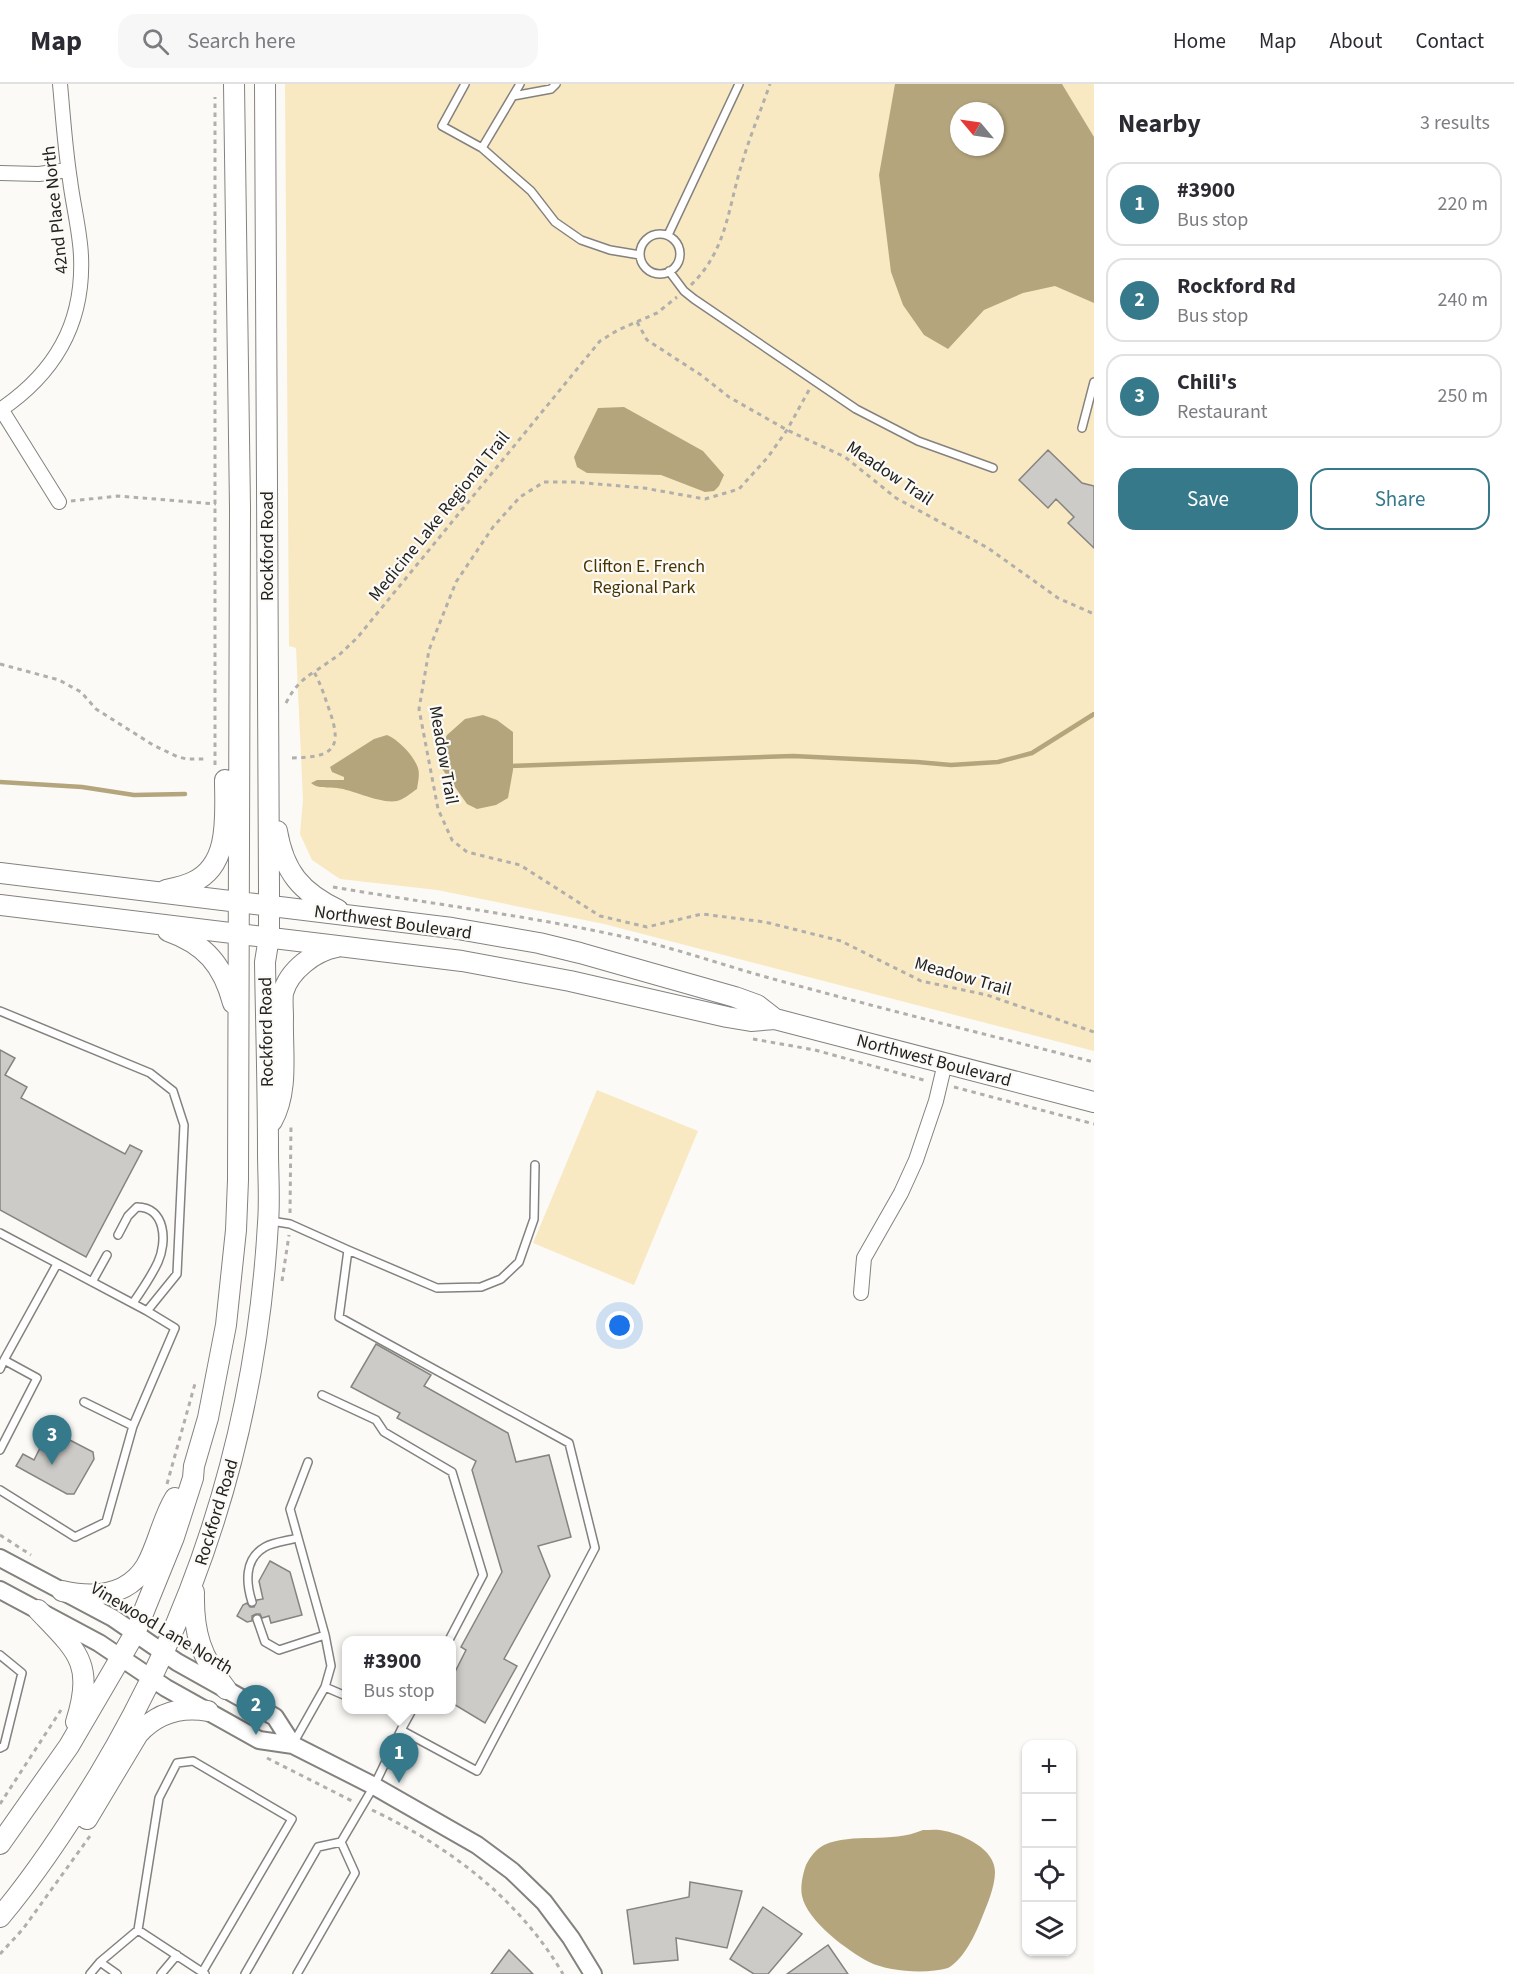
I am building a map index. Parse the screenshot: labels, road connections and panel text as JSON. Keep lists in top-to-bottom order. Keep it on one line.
{"streets":{"main road":["Rockford Road","Northwest Boulevard"],"street":["42nd Place North","Vinewood Lane North"],"path":["Meadow Trail","Medicine Lake Regional Trail"]},"crossings":[["Rockford Road","Northwest Boulevard"],["Rockford Road","Vinewood Lane North"]],"parks":["Clifton E. French Regional Park"],"north":"top left","page":{"header":"Map","search":"Search here","nav":["Home","Map","About","Contact"],"heading":["Nearby","3 results"],"list":[{"mark":"1","name":"#3900","note":"Bus stop","value":"220 m"},{"mark":"2","name":"Rockford Rd","note":"Bus stop","value":"240 m"},{"mark":"3","name":"Chili's","note":"Restaurant","value":"250 m"}],"buttons":["Save","Share"],"pins":["3","2","1"],"popup":["#3900","Bus stop"],"map_buttons":["+","−"]}}
